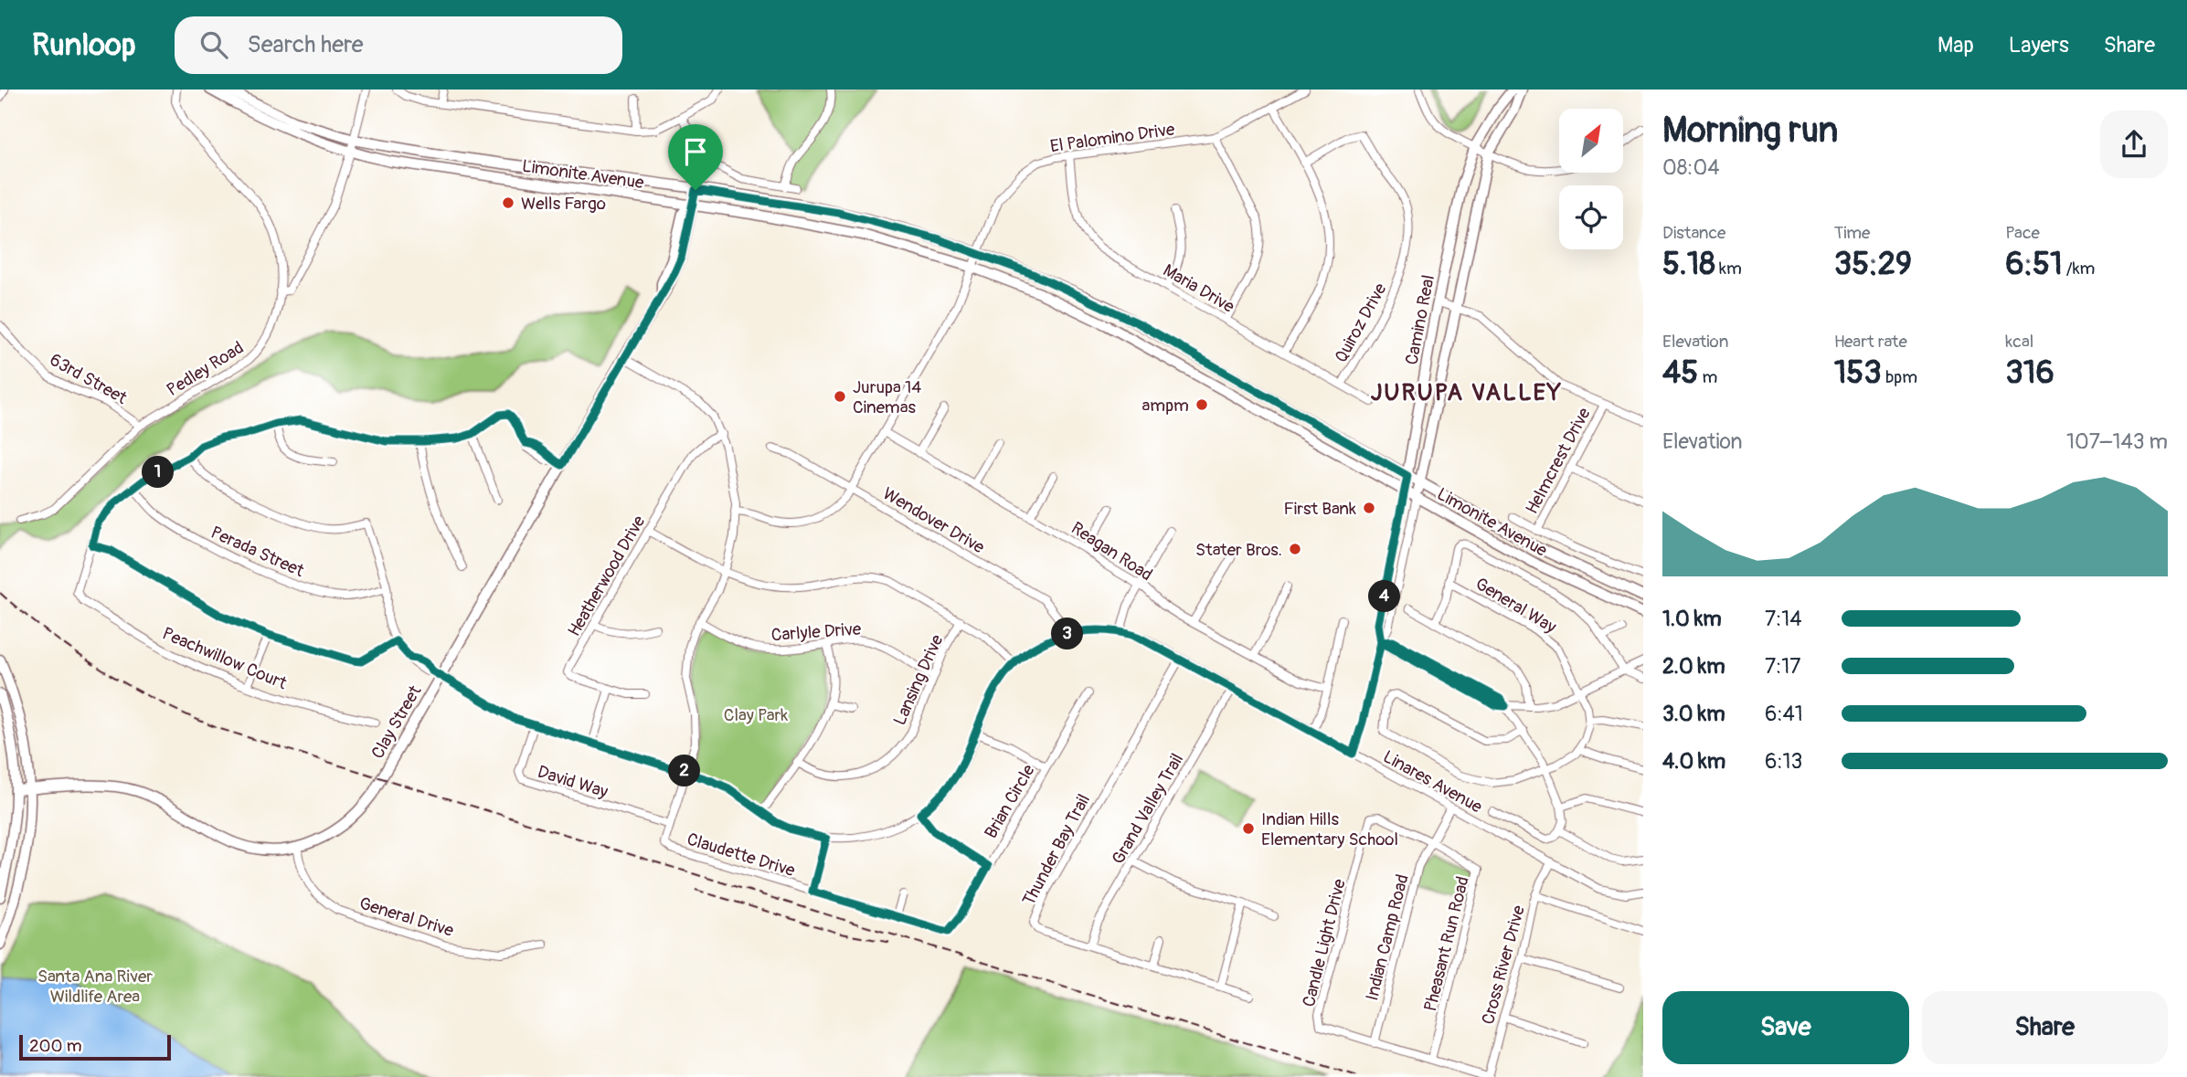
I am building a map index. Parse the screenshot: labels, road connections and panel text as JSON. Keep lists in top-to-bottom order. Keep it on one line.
{"streets":{"main road":["Limonite Avenue","Camino Real","Clay Street"],"street":["El Palomino Drive","Maria Drive","Quiroz Drive","Pedley Road","63rd Street","Helmcrest Drive","Wendover Drive","Perada Street","Reagan Road","Heatherwood Drive","General Way","Carlyle Drive","Peachwillow Court","Lansing Drive","David Way","Linares Avenue","Brian Circle","Grand Valley Trail","Thunder Bay Trail","Claudette Drive","General Drive","Indian Camp Road","Candle Light Drive","Pheasant Run Road","Cross River Drive"]},"crossings":[["El Palomino Drive","Limonite Avenue"],["El Palomino Drive","Maria Drive"],["El Palomino Drive","Wendover Drive"],["El Palomino Drive","Reagan Road"],["Limonite Avenue","Camino Real"],["Limonite Avenue","Clay Street"],["Maria Drive","Quiroz Drive"],["Camino Real","Linares Avenue"],["Pedley Road","63rd Street"],["Wendover Drive","Linares Avenue"],["Carlyle Drive","Lansing Drive"],["Clay Street","Linares Avenue"],["Clay Street","General Drive"],["David Way","Linares Avenue"],["David Way","Claudette Drive"],["Linares Avenue","Grand Valley Trail"],["Linares Avenue","Thunder Bay Trail"],["Linares Avenue","Indian Camp Road"],["Linares Avenue","Cross River Drive"],["Brian Circle","Claudette Drive"],["Grand Valley Trail","Thunder Bay Trail"],["Indian Camp Road","Candle Light Drive"],["Indian Camp Road","Pheasant Run Road"],["Candle Light Drive","Pheasant Run Road"],["Candle Light Drive","Cross River Drive"]],"districts":["JURUPA VALLEY"],"parks":["Clay Park","Santa Ana River Wildlife Area"],"places":["Wells Fargo","Jurupa 14 Cinemas","ampm","First Bank","Stater Bros.","Indian Hills Elementary School"],"scale_bar":"200 m","north":"top right","page":{"header":"Runloop","search":"Search here","nav":["Map","Layers","Share"],"heading":["Morning run","08:04"],"stats":[["Distance","5.18 km"],["Time","35:29"],["Pace","6:51 /km"],["Elevation","45 m"],["Heart rate","153 bpm"],["kcal","316"]],"chart":["Elevation","107–143 m"],"pins":["1","4","3","2"],"list":[{"name":"1.0 km","note":"7:14"},{"name":"2.0 km","note":"7:17"},{"name":"3.0 km","note":"6:41"},{"name":"4.0 km","note":"6:13"}],"buttons":["Save","Share"],"scale":"200 m"}}
